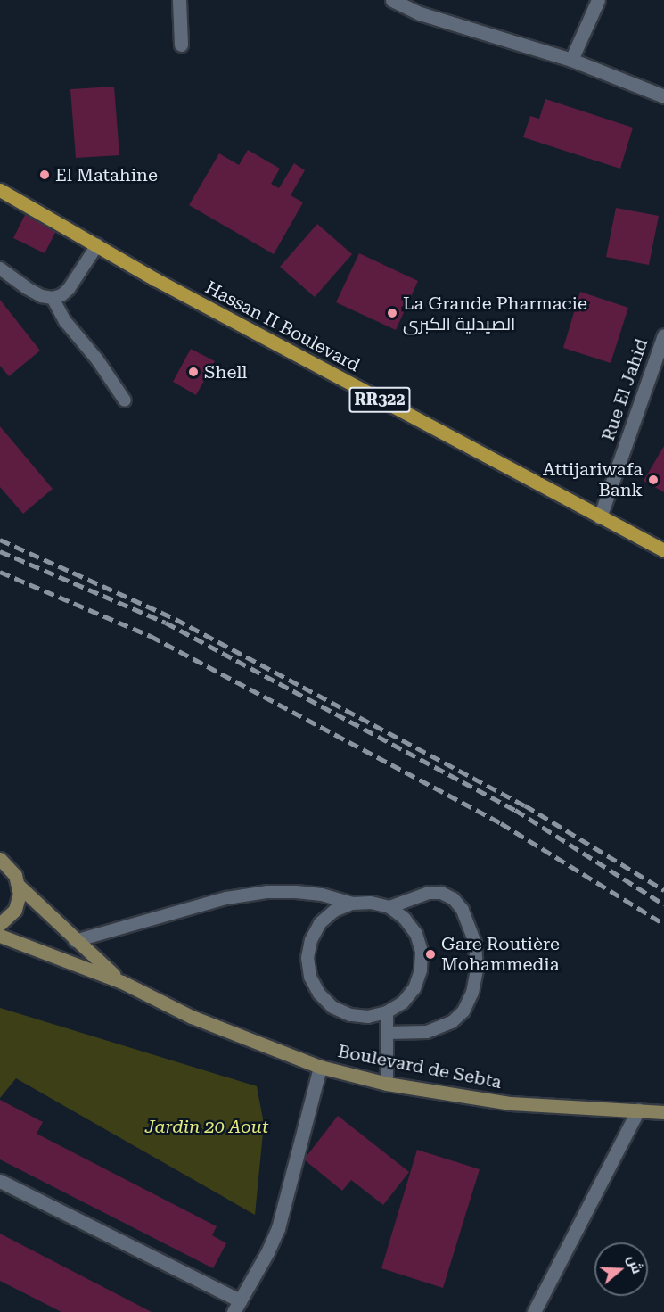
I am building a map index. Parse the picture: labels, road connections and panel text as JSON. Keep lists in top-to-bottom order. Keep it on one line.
{"streets":{"main road":["Hassan II Boulevard","RR322"],"street":["Rue El Jahid","Boulevard de Sebta"]},"crossings":[["Hassan II Boulevard","Rue El Jahid"]],"parks":["Jardin 20 Aout"],"places":["El Matahine","La Grande Pharmacie الصيدلية الكبرى","Shell","Attijariwafa Bank","Gare Routière Mohammedia"],"north":"right"}
